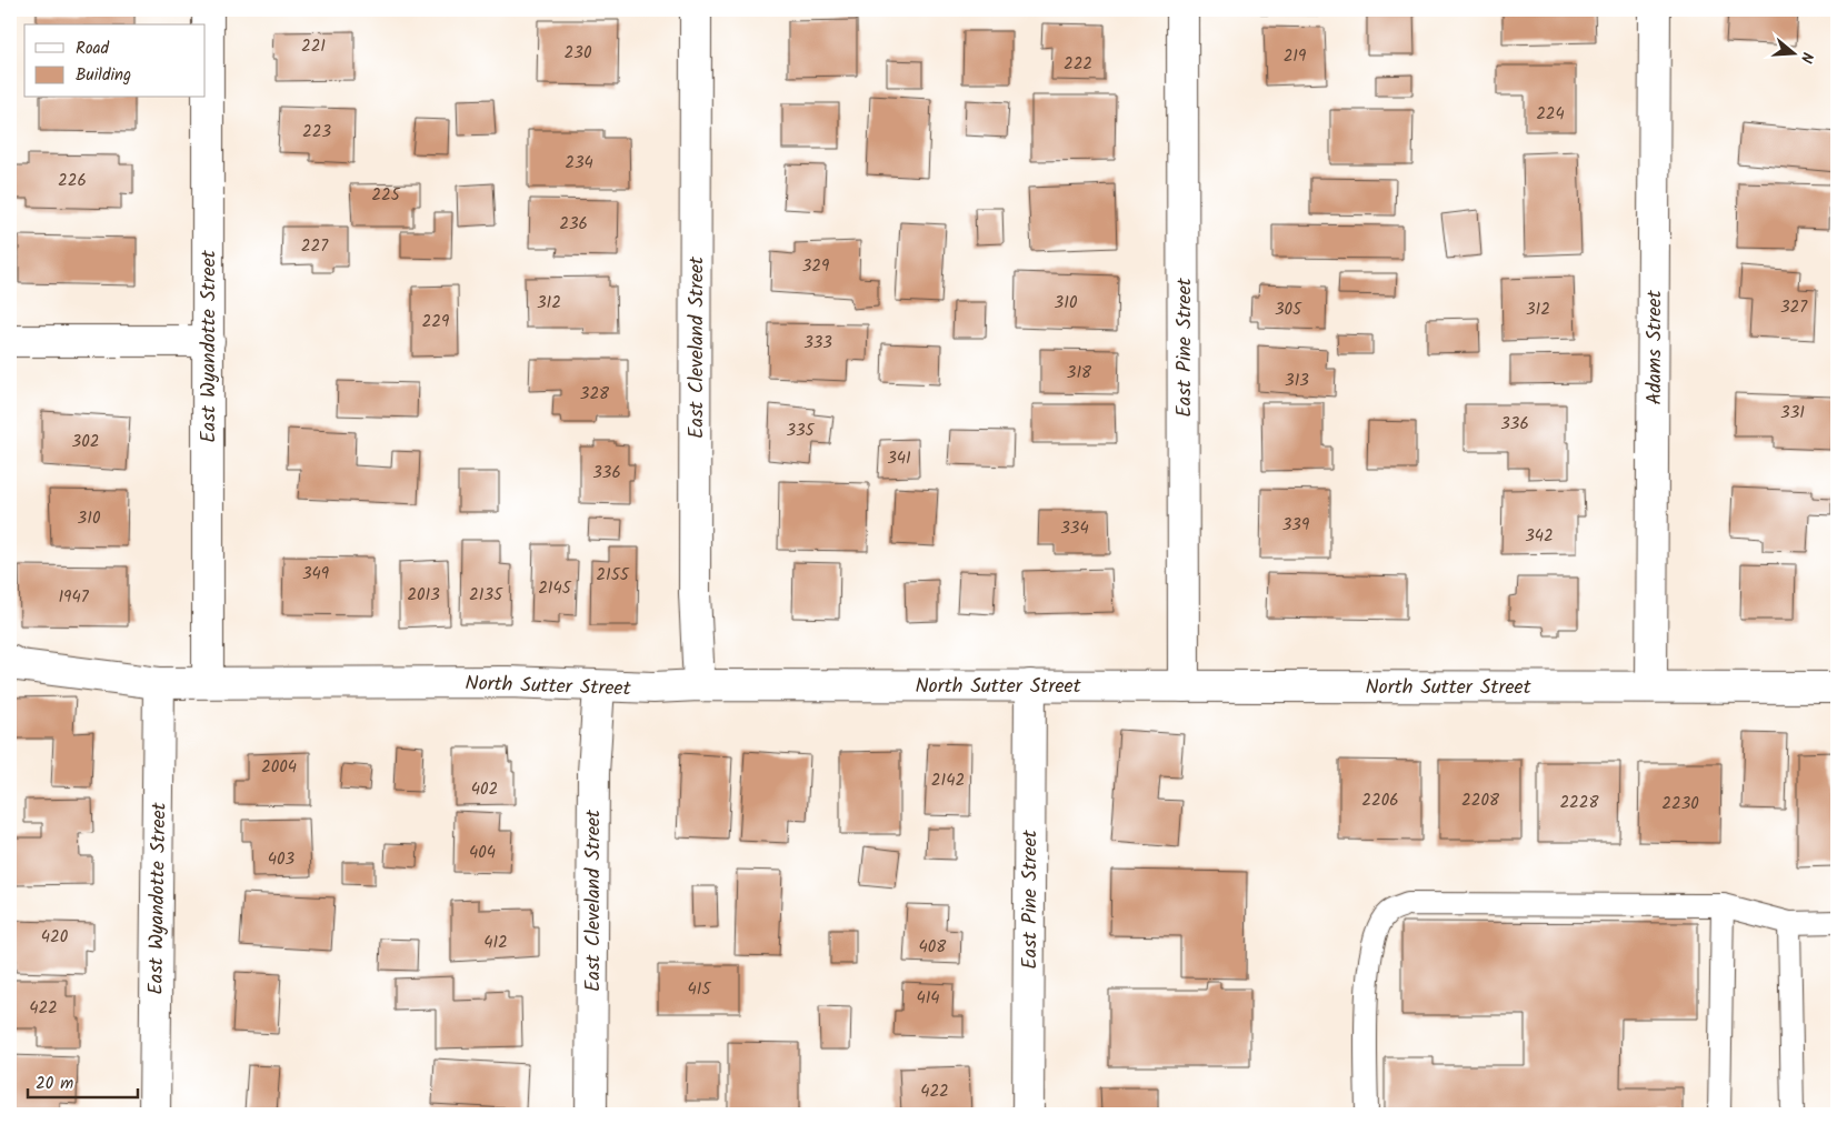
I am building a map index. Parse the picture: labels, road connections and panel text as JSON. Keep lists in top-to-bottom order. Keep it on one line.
{"streets":{"street":["East Wyandotte Street","East Cleveland Street","East Pine Street","Adams Street","North Sutter Street"]},"crossings":[["East Wyandotte Street","North Sutter Street"],["East Cleveland Street","North Sutter Street"],["East Pine Street","North Sutter Street"],["Adams Street","North Sutter Street"]],"house_numbers":["221","230","219","222","224","223","234","226","225","236","227","329","312","310","327","305","312","229","333","318","313","328","331","336","335","302","341","336","310","339","334","342","349","2155","2145","2013","2135","1947","2004","2142","402","2206","2208","2228","2230","404","403","420","412","408","415","414","422","422"],"legend":["Road","Building"],"scale_bar":"20 m","north":"right"}
